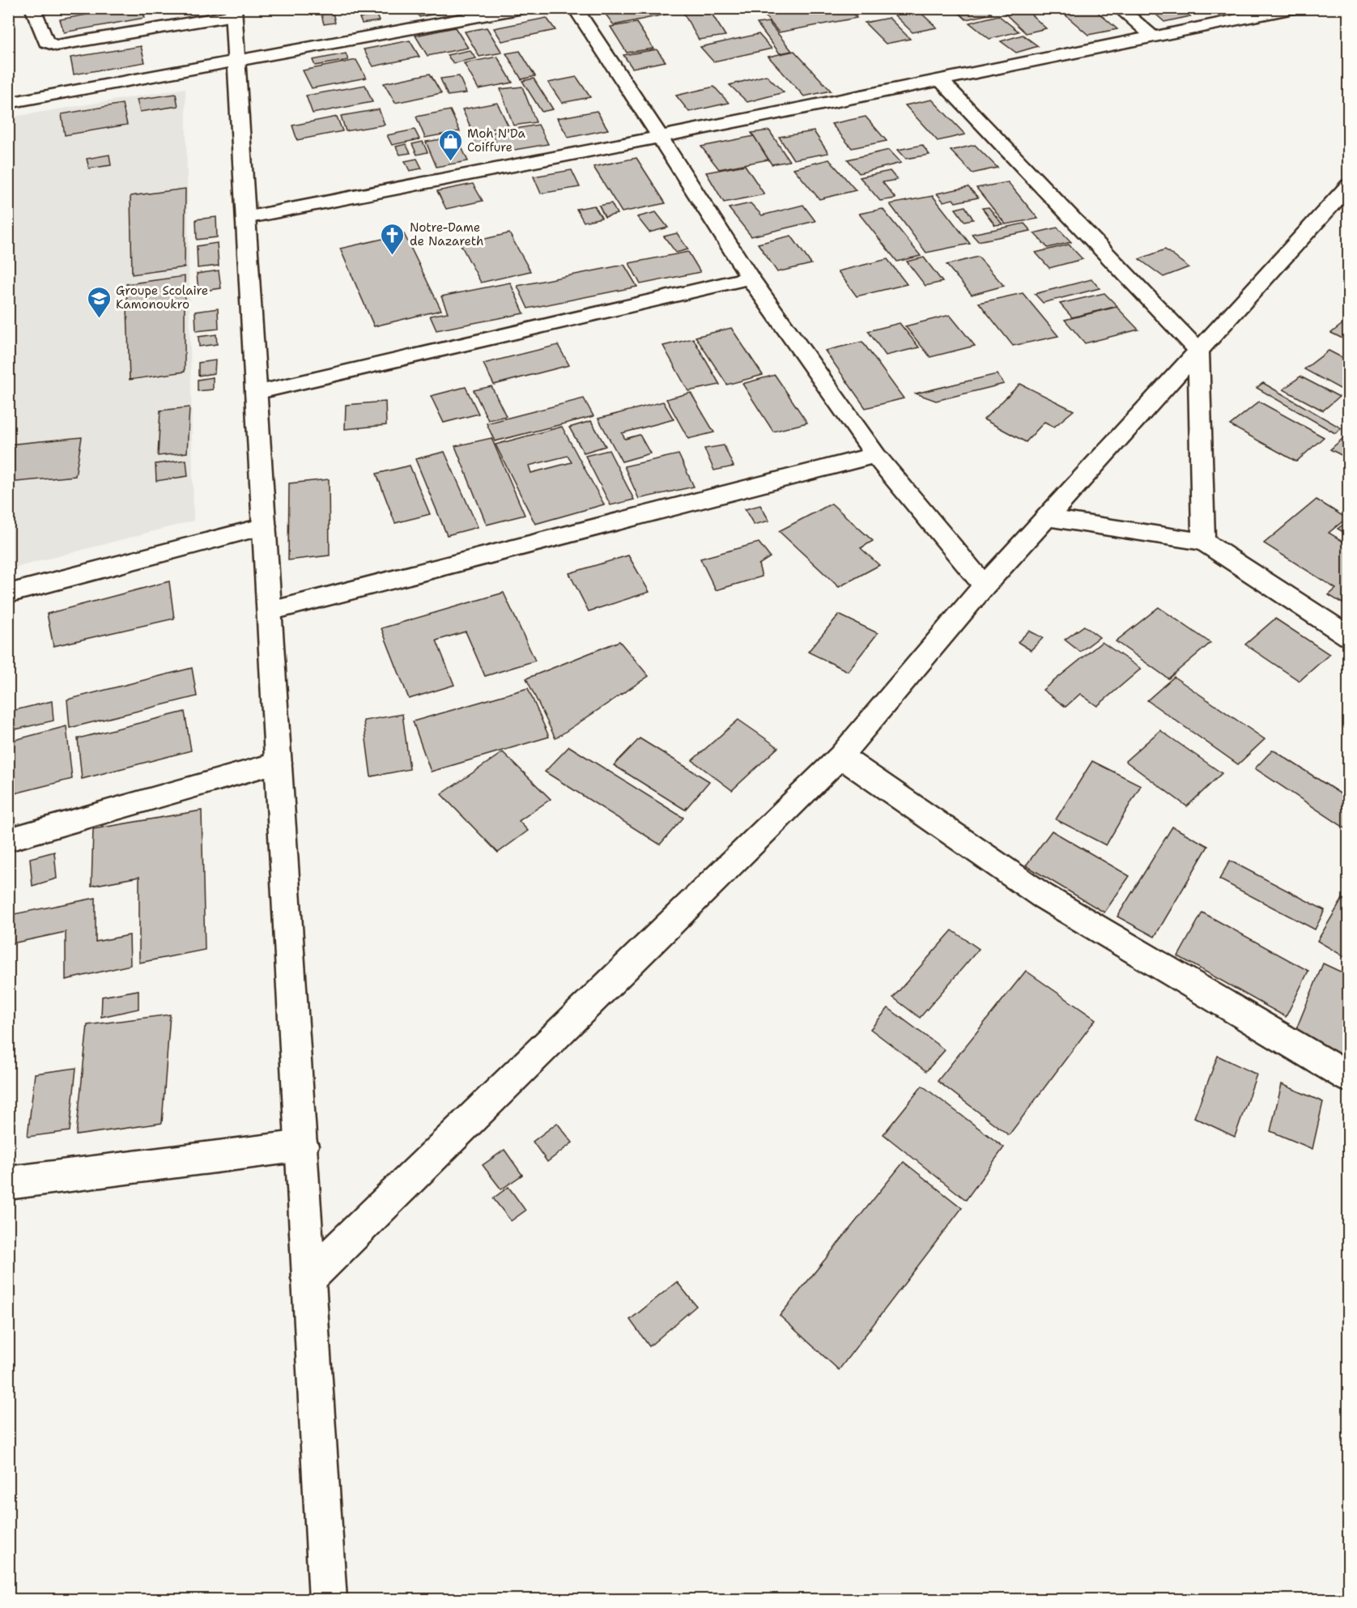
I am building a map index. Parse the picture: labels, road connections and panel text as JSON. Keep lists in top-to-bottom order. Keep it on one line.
{"places":{"shop":["Moh N'Da Coiffure"],"church":["Notre-Dame de Nazareth"],"school or university":["Groupe Scolaire Kamonoukro"]}}
